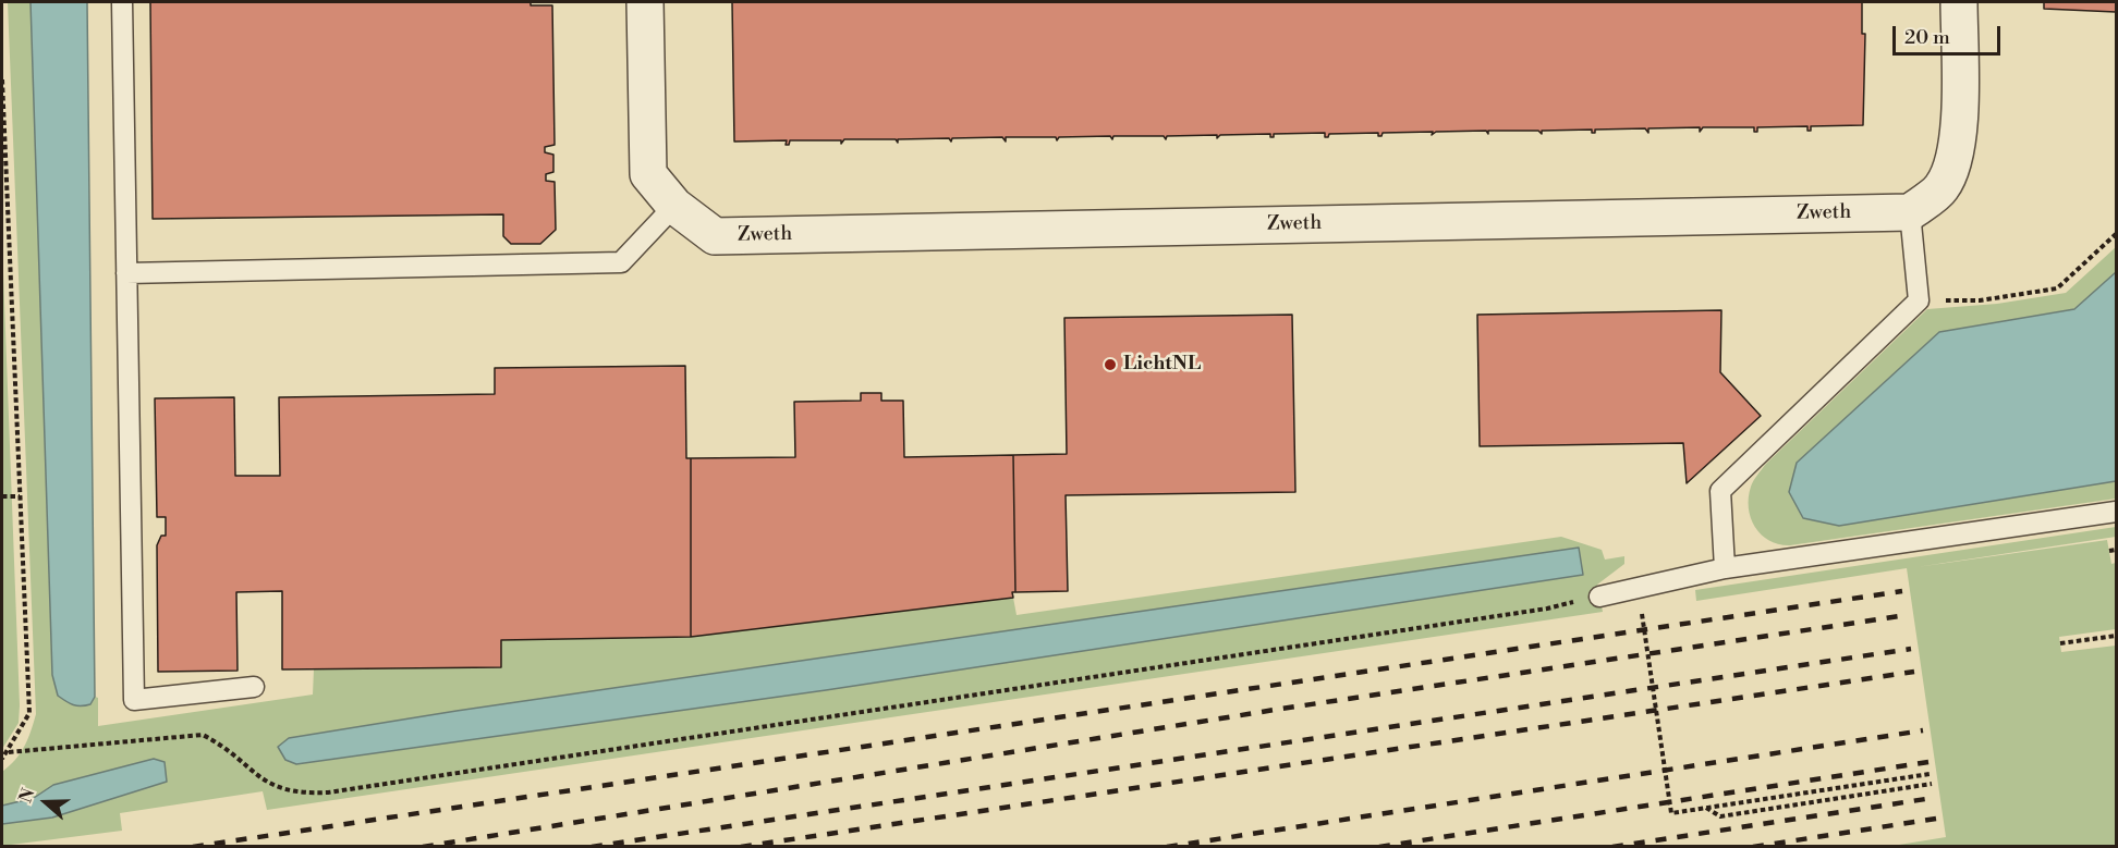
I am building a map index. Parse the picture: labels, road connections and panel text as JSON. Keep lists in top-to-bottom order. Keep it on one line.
{"streets":{"street":["Zweth"]},"places":["LichtNL"],"scale_bar":"20 m","north":"left"}
